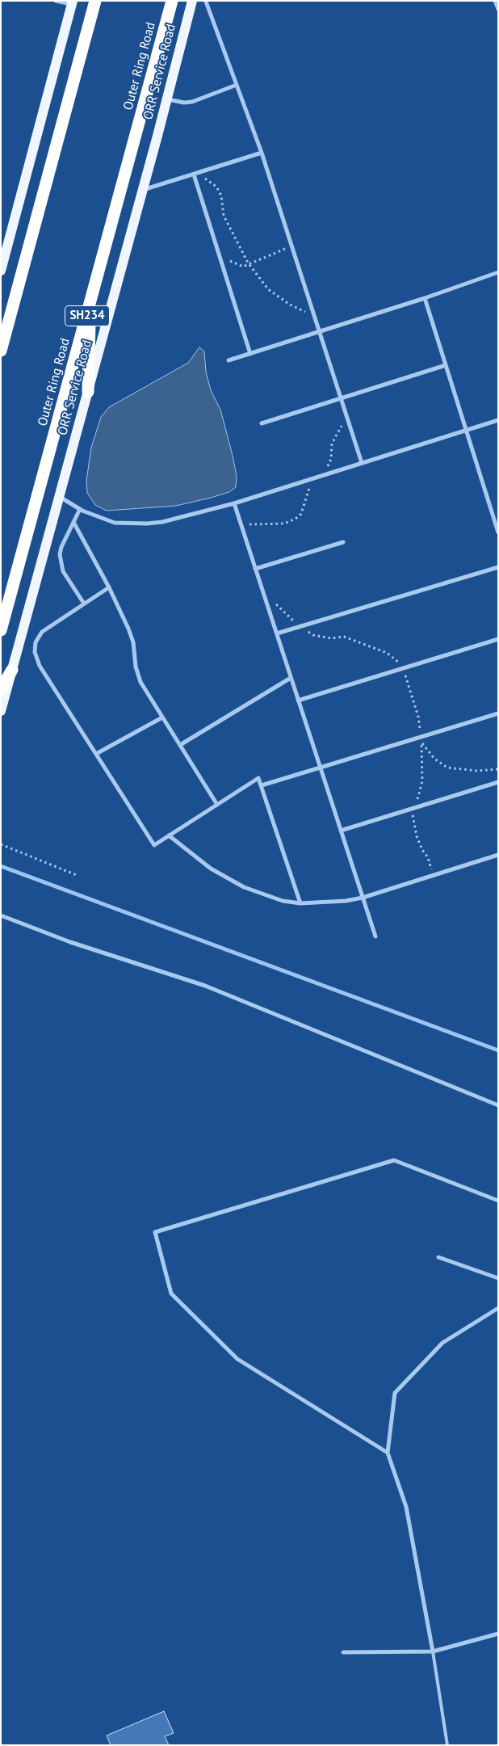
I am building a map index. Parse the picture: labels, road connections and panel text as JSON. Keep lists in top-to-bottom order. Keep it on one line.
{"streets":{"highway":["Outer Ring Road","SH234"],"main road":["ORR Service Road"]}}
